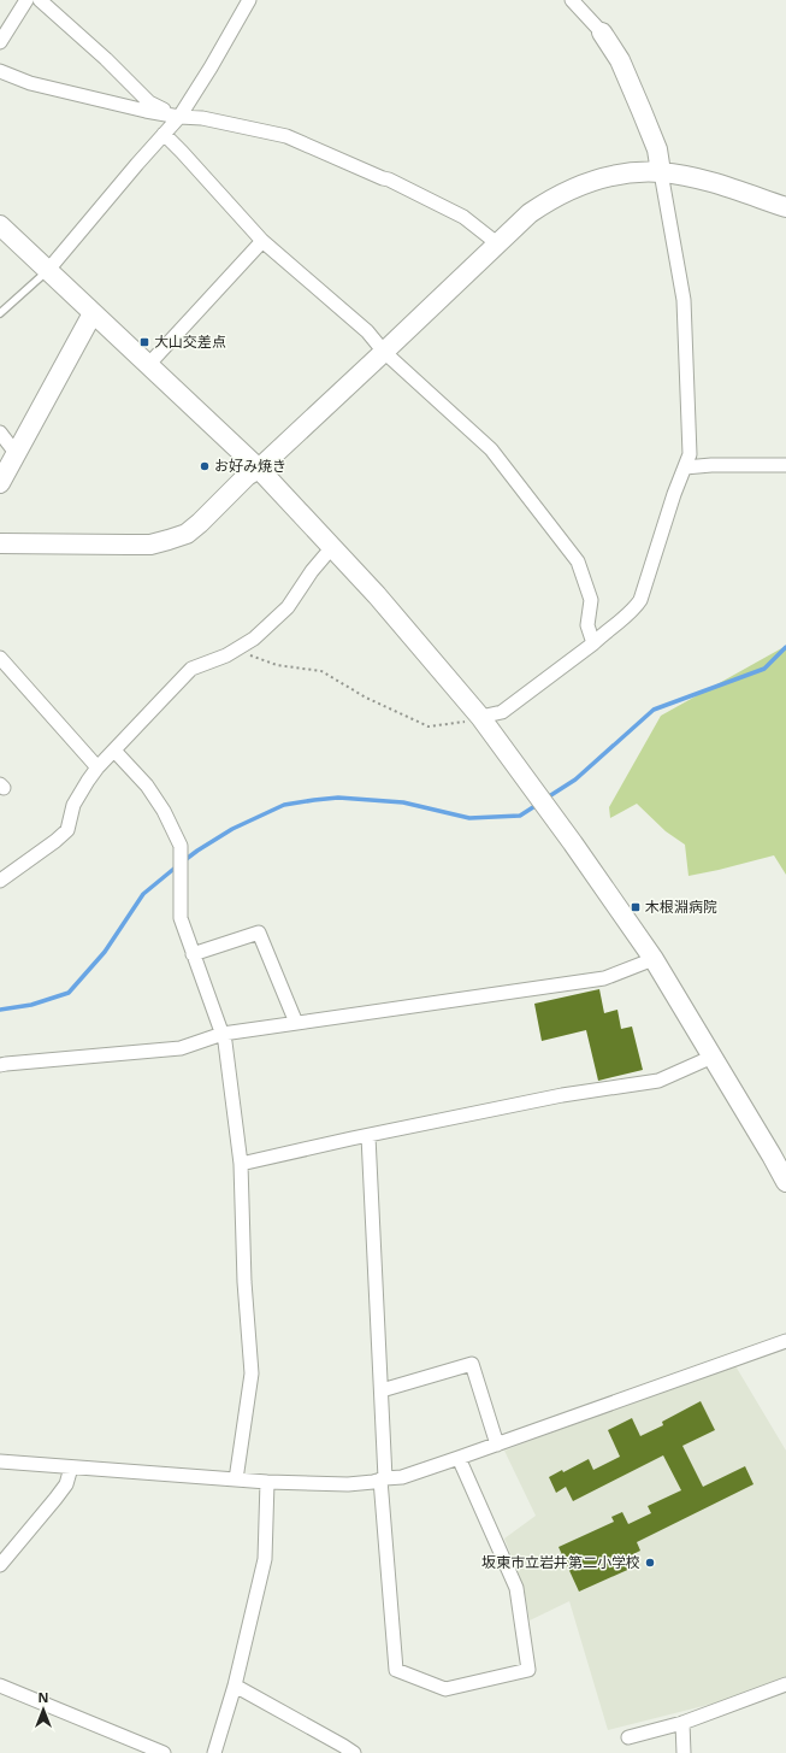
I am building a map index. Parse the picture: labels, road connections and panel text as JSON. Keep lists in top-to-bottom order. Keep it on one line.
{"places":{"transit":["大山交差点","木根淵病院"],"other":["お好み焼き","坂東市立岩井第二小学校"]},"north":"top"}
